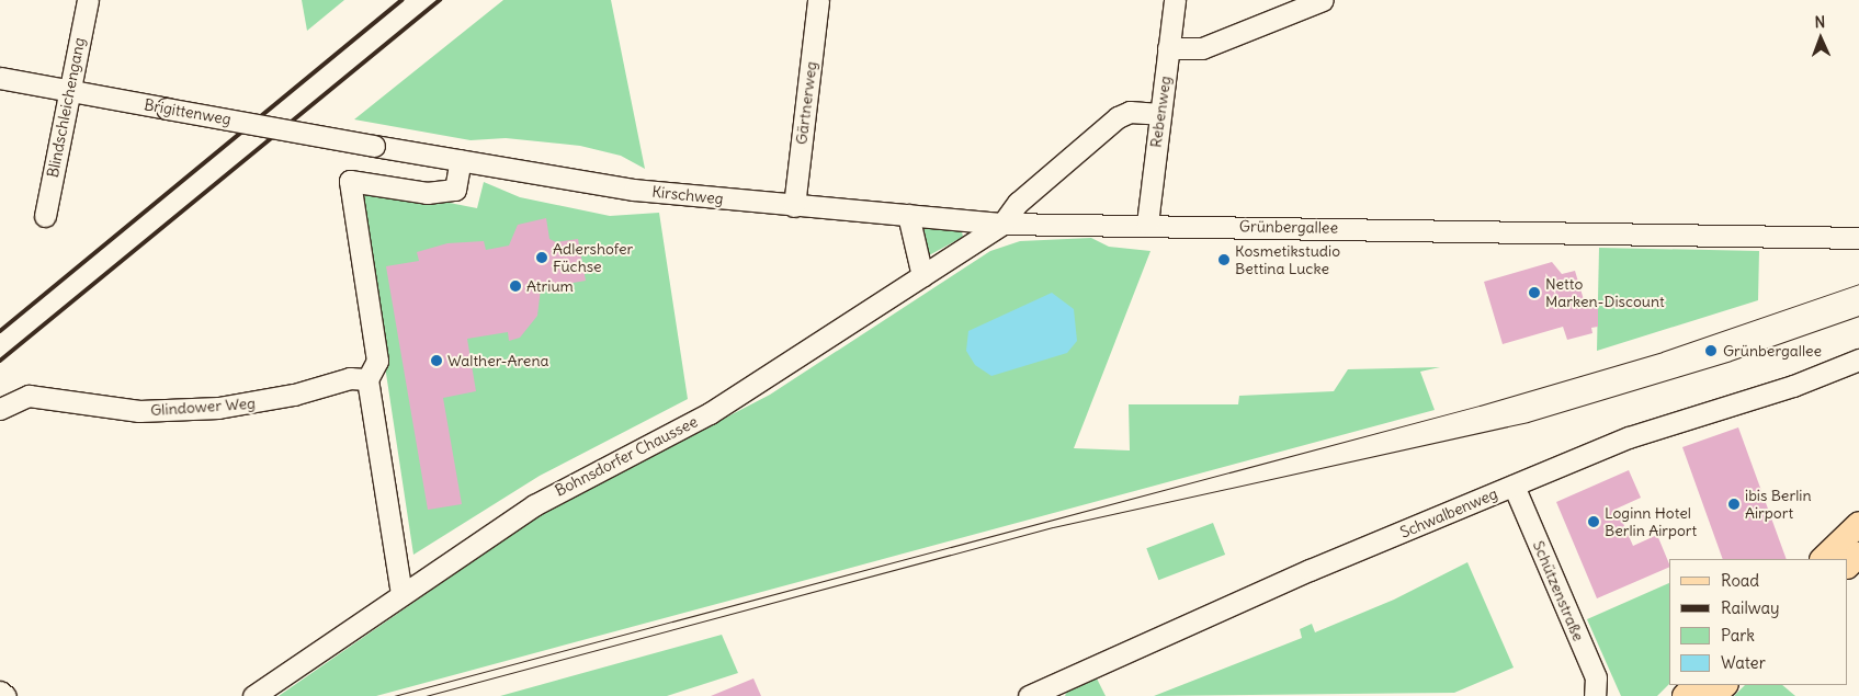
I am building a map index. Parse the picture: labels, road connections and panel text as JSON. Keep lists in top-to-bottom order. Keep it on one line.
{"streets":{"street":["Gärtnerweg","Blindschleichengang","Brigittenweg","Rebenweg","Kirschweg","Grünbergallee","Glindower Weg","Bohnsdorfer Chaussee","Schwalbenweg","Schützenstraße"]},"crossings":[["Gärtnerweg","Kirschweg"],["Blindschleichengang","Brigittenweg"],["Brigittenweg","Kirschweg"],["Rebenweg","Kirschweg"],["Rebenweg","Grünbergallee"],["Kirschweg","Grünbergallee"],["Kirschweg","Bohnsdorfer Chaussee"],["Schwalbenweg","Schützenstraße"]],"places":["Adlershofer Füchse","Kosmetikstudio Bettina Lucke","Atrium","Netto Marken-Discount","Grünbergallee","Walther-Arena","ibis Berlin Airport","Loginn Hotel Berlin Airport"],"legend":["Road","Railway","Park","Water"],"north":"top"}
